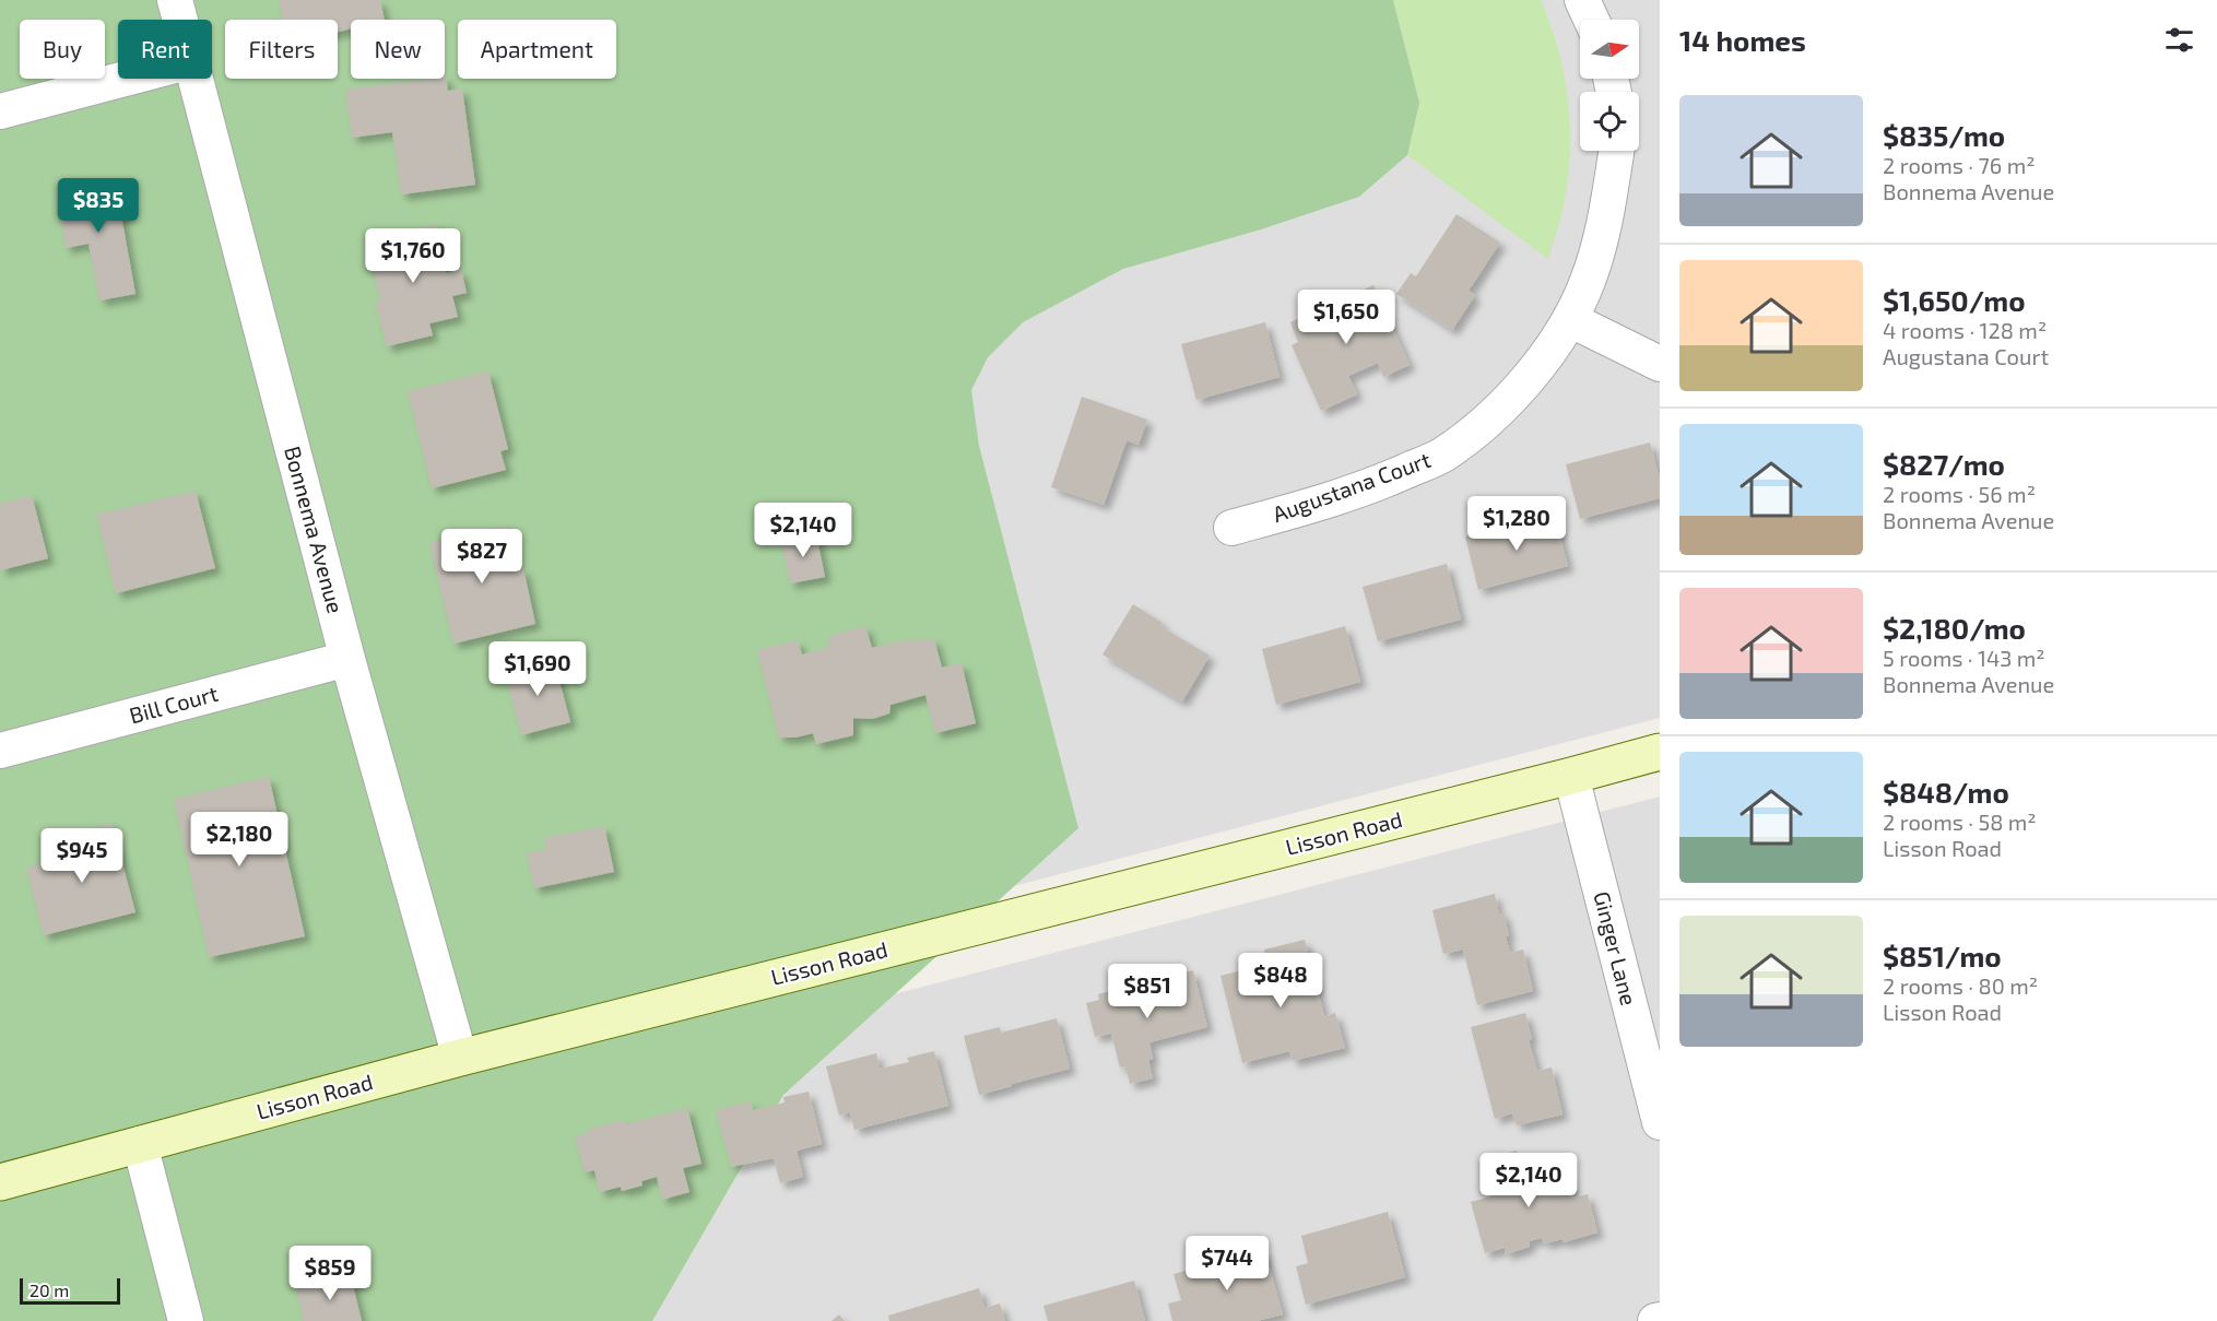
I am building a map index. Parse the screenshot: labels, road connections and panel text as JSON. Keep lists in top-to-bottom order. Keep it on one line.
{"streets":{"street":["Augustana Court","Bonnema Avenue","Bill Court","Lisson Road","Ginger Lane"]},"crossings":[["Bonnema Avenue","Bill Court"],["Bonnema Avenue","Lisson Road"],["Lisson Road","Ginger Lane"]],"scale_bar":"20 m","north":"right","page":{"heading":"14 homes","chip":["Buy","Rent","Filters","New","Apartment"],"list":[{"name":"$835/mo","note":"2 rooms · 76 m² · Bonnema Avenue"},{"name":"$1,650/mo","note":"4 rooms · 128 m² · Augustana Court"},{"name":"$827/mo","note":"2 rooms · 56 m² · Bonnema Avenue"},{"name":"$2,180/mo","note":"5 rooms · 143 m² · Bonnema Avenue"},{"name":"$848/mo","note":"2 rooms · 58 m² · Lisson Road"},{"name":"$851/mo","note":"2 rooms · 80 m² · Lisson Road"}],"price":["$835","$1,760","$1,650","$1,280","$2,140","$827","$1,690","$2,180","$945","$848","$851","$2,140","$744","$859"],"scale":"20 m"}}
